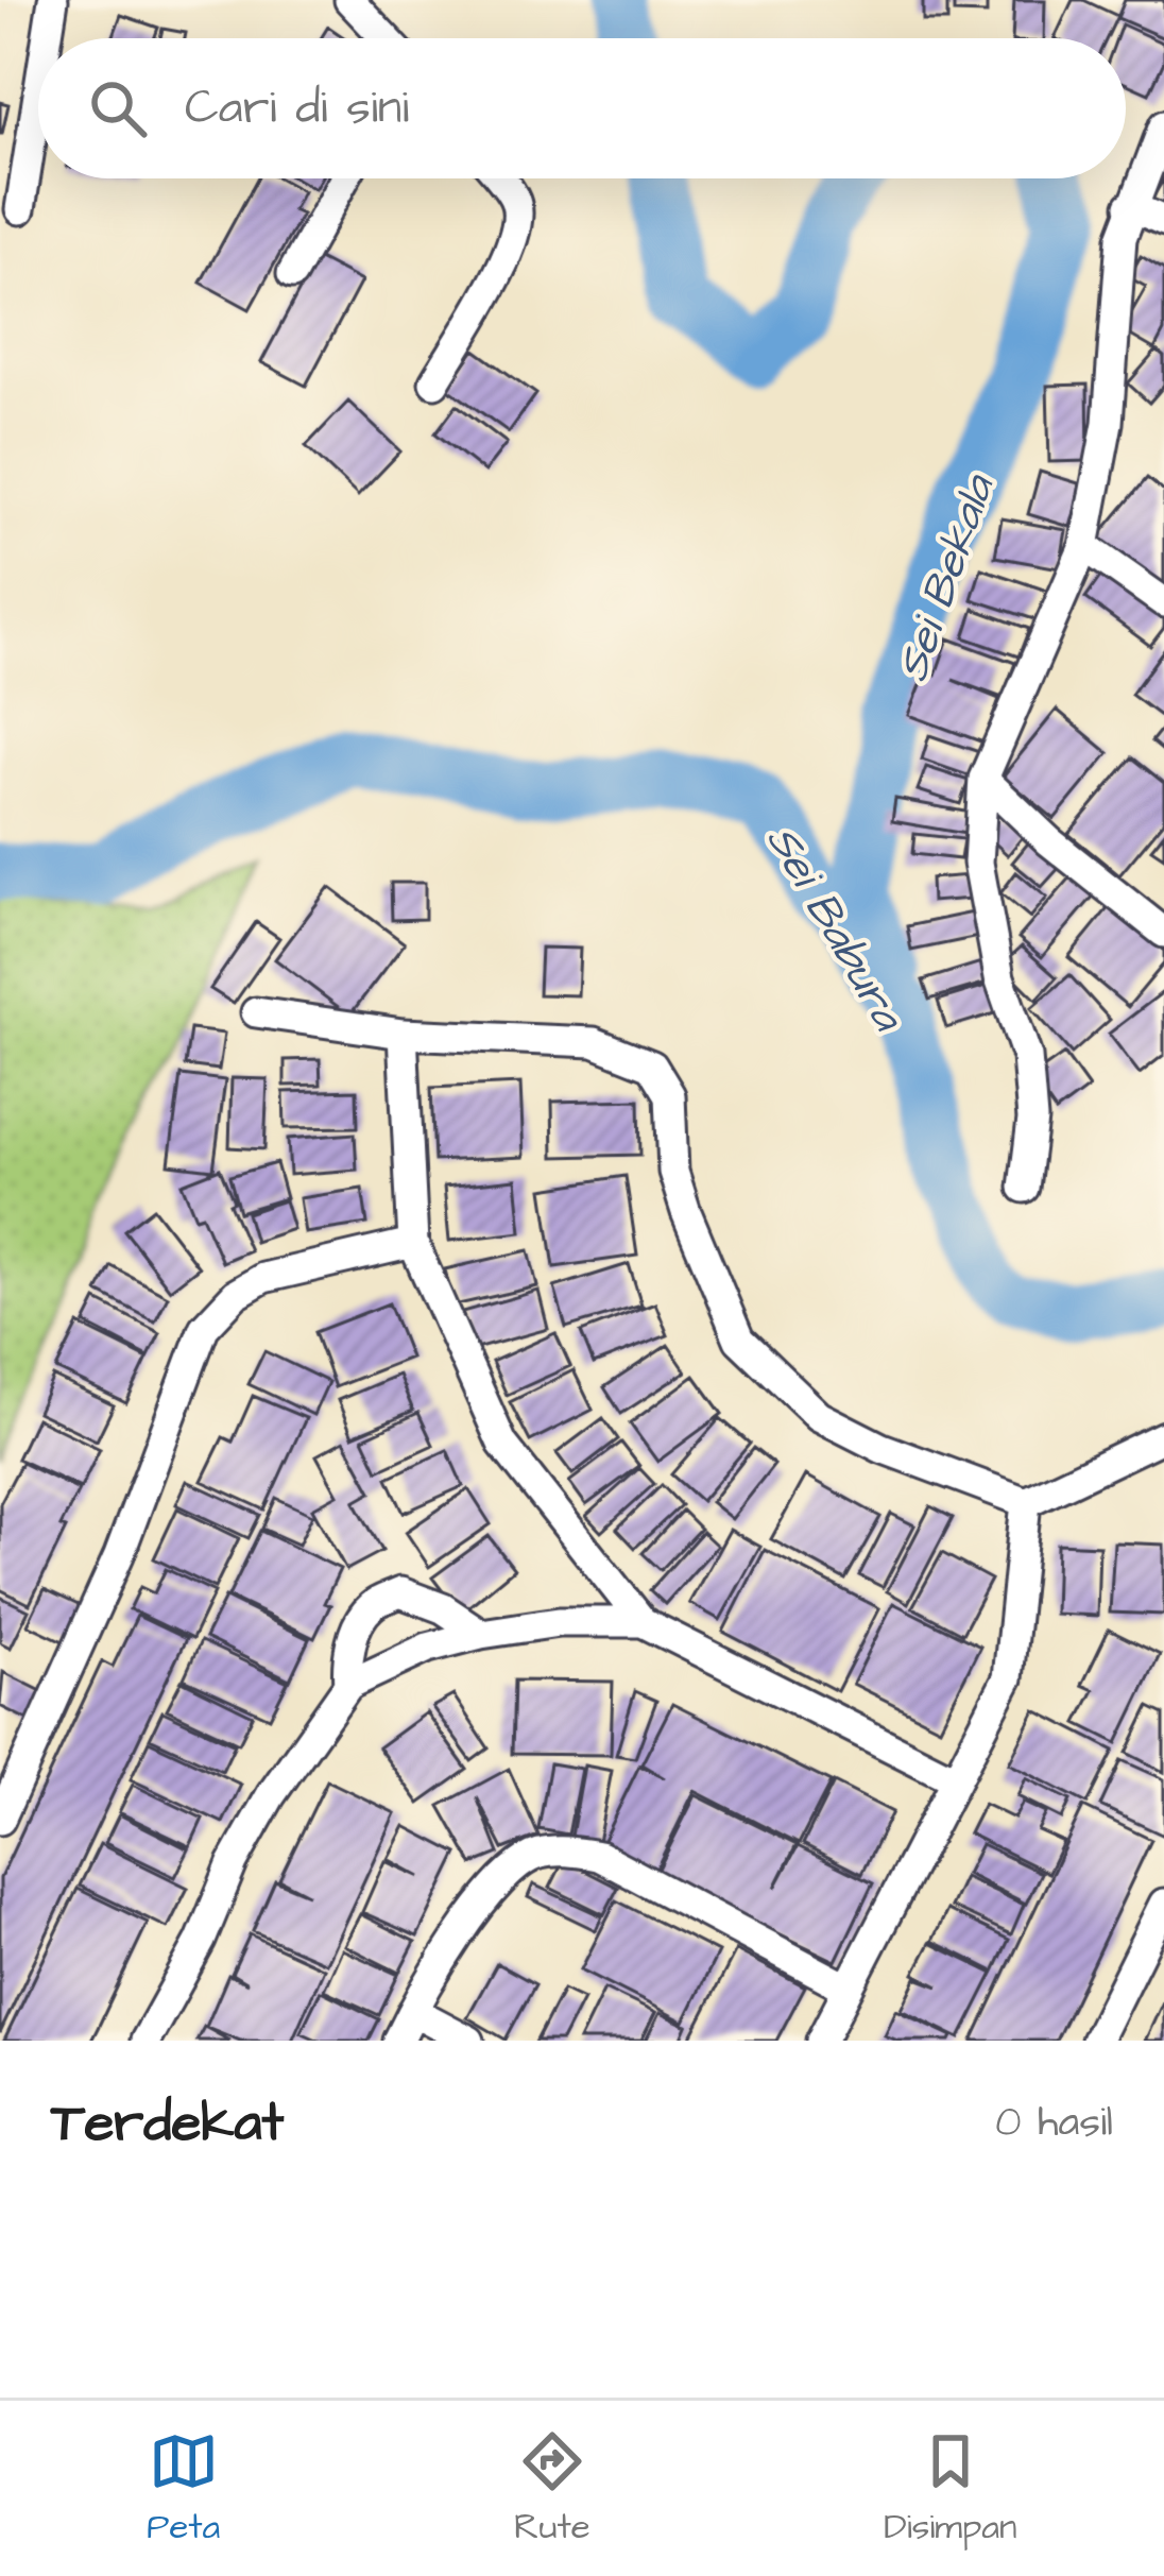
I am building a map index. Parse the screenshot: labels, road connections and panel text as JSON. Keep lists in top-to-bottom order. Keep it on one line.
{"water":["Sei Bekala","Sei Babura"],"page":{"search":"Cari di sini","heading":["Terdekat","0 hasil"],"nav":["Peta","Rute","Disimpan"]}}
